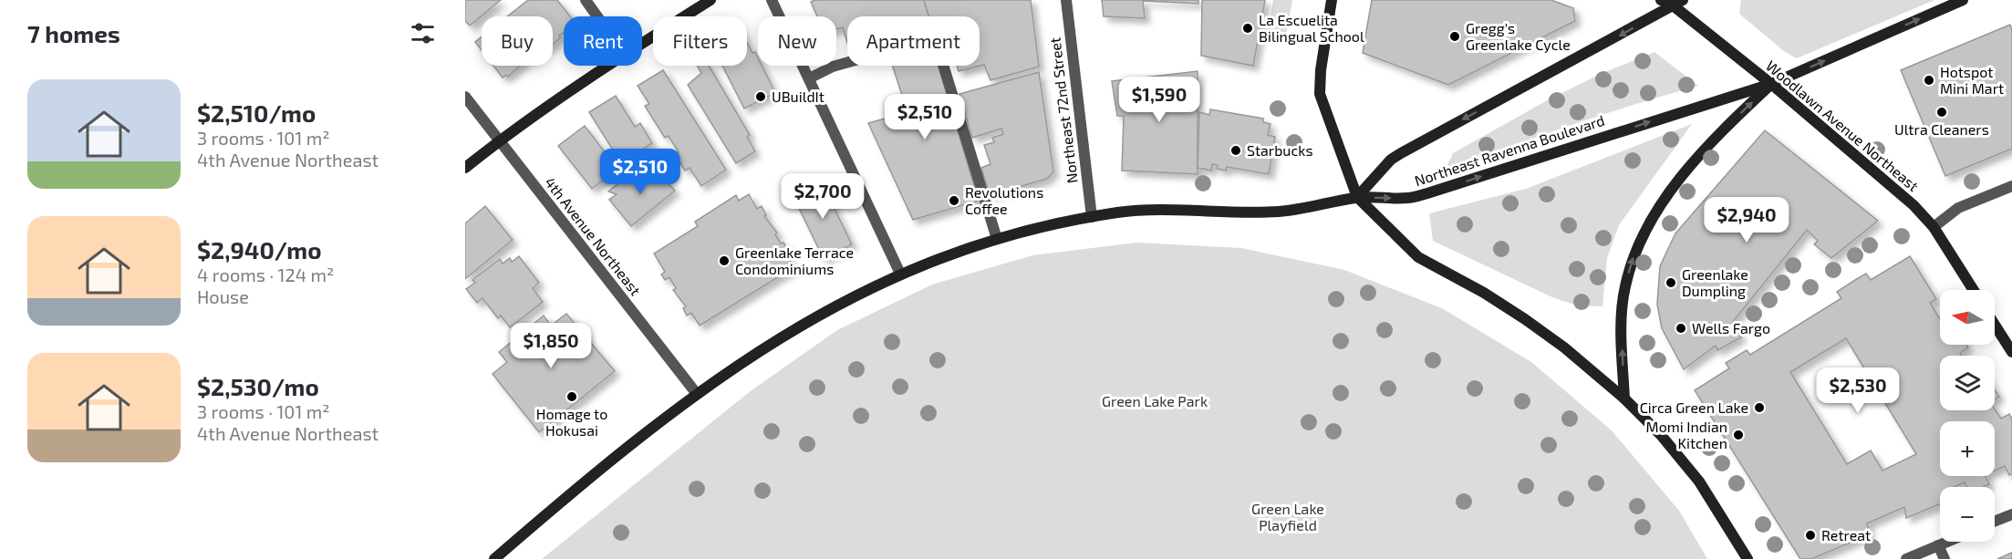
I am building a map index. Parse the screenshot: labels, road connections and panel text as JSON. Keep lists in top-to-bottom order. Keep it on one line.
{"streets":{"main road":["Woodlawn Avenue Northeast","Northeast Ravenna Boulevard"],"street":["Northeast 72nd Street","4th Avenue Northeast"]},"crossings":[["Northeast 72nd Street","Northeast Ravenna Boulevard"],["Woodlawn Avenue Northeast","Northeast Ravenna Boulevard"],["Northeast Ravenna Boulevard","4th Avenue Northeast"]],"parks":["Green Lake Park","Green Lake Playfield"],"places":["La Escuelita Bilingual School","Gregg's Greenlake Cycle","Hotspot Mini Mart","UBuildIt","Ultra Cleaners","Starbucks","Revolutions Coffee","Greenlake Terrace Condominiums","Greenlake Dumpling","Wells Fargo","Homage to Hokusai","Circa Green Lake","Momi Indian Kitchen","Retreat"],"north":"left","page":{"heading":"7 homes","chip":["Buy","Rent","Filters","New","Apartment"],"list":[{"name":"$2,510/mo","note":"3 rooms · 101 m² · 4th Avenue Northeast"},{"name":"$2,940/mo","note":"4 rooms · 124 m² · House"},{"name":"$2,530/mo","note":"3 rooms · 101 m² · 4th Avenue Northeast"}],"price":["$1,590","$2,510","$2,510","$2,700","$2,940","$1,850","$2,530"],"map_buttons":["+","−"]}}
